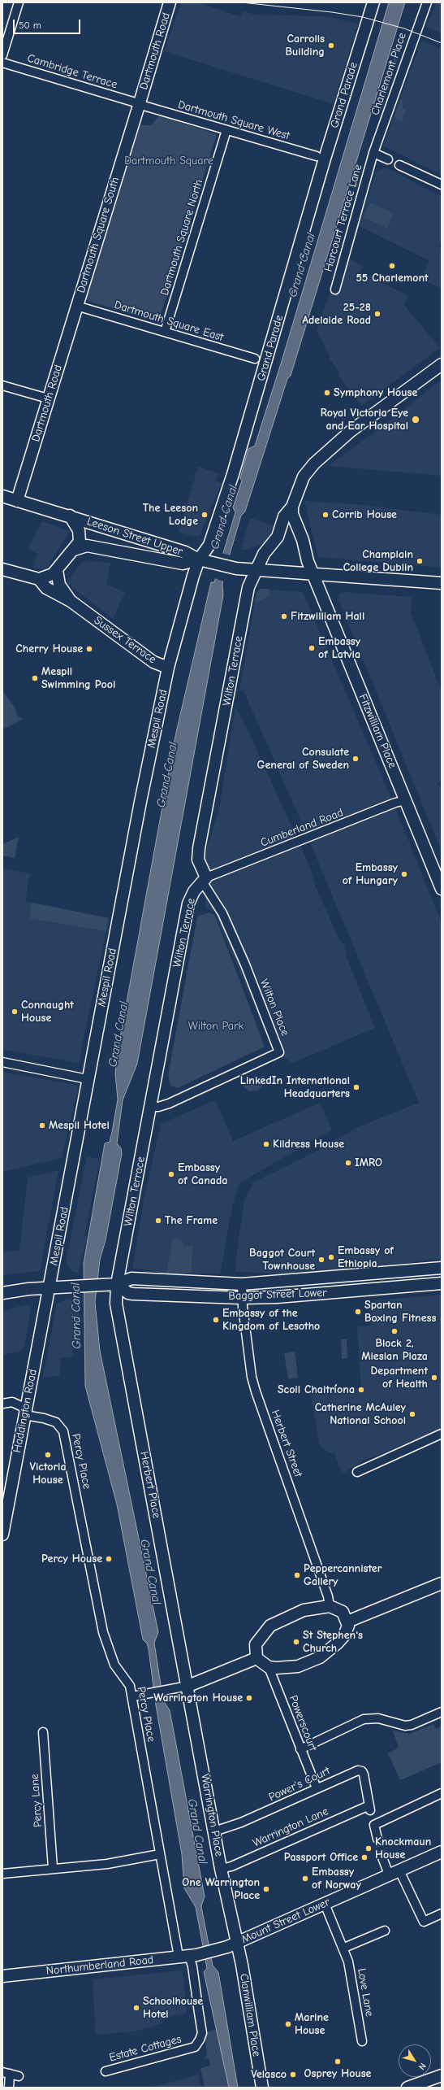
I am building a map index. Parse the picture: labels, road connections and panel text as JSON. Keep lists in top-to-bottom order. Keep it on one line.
{"streets":{"main road":["Dartmouth Road","Grand Parade","Dartmouth Square South","Leeson Street Upper","Sussex Terrace","Wilton Terrace","Mespil Road","Fitzwilliam Place","Baggot Street Lower","Haddington Road","Herbert Place","Warrington Place","Mount Street Lower","Northumberland Road","Clanwilliam Place"],"street":["Cambridge Terrace","Charlemont Place","Dartmouth Square West","Harcourt Terrace Lane","Dartmouth Square North","Dartmouth Square East","Cumberland Road","Wilton Place","Herbert Street","Percy Place","Powerscourt","Power's Court","Percy Lane","Warrington Lane","Love Lane","Estate Cottages"]},"crossings":[["Dartmouth Road","Cambridge Terrace"],["Dartmouth Road","Dartmouth Square West"],["Dartmouth Road","Dartmouth Square South"],["Dartmouth Road","Dartmouth Square East"],["Dartmouth Road","Leeson Street Upper"],["Cambridge Terrace","Dartmouth Square West"],["Cambridge Terrace","Dartmouth Square South"],["Charlemont Place","Harcourt Terrace Lane"],["Grand Parade","Leeson Street Upper"],["Grand Parade","Sussex Terrace"],["Dartmouth Square West","Dartmouth Square South"],["Dartmouth Square West","Dartmouth Square North"],["Dartmouth Square South","Dartmouth Square East"],["Dartmouth Square North","Dartmouth Square East"],["Leeson Street Upper","Sussex Terrace"],["Leeson Street Upper","Wilton Terrace"],["Leeson Street Upper","Fitzwilliam Place"],["Sussex Terrace","Mespil Road"],["Wilton Terrace","Cumberland Road"],["Wilton Terrace","Wilton Place"],["Wilton Terrace","Baggot Street Lower"],["Wilton Terrace","Herbert Place"],["Mespil Road","Baggot Street Lower"],["Mespil Road","Haddington Road"],["Fitzwilliam Place","Cumberland Road"],["Cumberland Road","Wilton Place"],["Baggot Street Lower","Haddington Road"],["Baggot Street Lower","Herbert Street"],["Baggot Street Lower","Herbert Place"],["Haddington Road","Percy Place"],["Percy Place","Northumberland Road"],["Percy Place","Estate Cottages"],["Herbert Place","Warrington Place"],["Powerscourt","Power's Court"],["Power's Court","Warrington Place"],["Power's Court","Warrington Lane"],["Warrington Place","Warrington Lane"],["Warrington Place","Mount Street Lower"],["Warrington Place","Clanwilliam Place"],["Mount Street Lower","Northumberland Road"],["Mount Street Lower","Love Lane"],["Mount Street Lower","Clanwilliam Place"],["Northumberland Road","Estate Cottages"]],"water":["Grand Canal"],"parks":["Dartmouth Square","Wilton Park"],"places":["Carrolls Building","55 Charlemont","25-28 Adelaide Road","Symphony House","Royal Victoria Eye and Ear Hospital","The Leeson Lodge","Corrib House","Champlain College Dublin","Fitzwilliam Hall","Embassy of Latvia","Cherry House","Mespil Swimming Pool","Consulate General of Sweden","Embassy of Hungary","Connaught House","LinkedIn International Headquarters","Mespil Hotel","Kildress House","IMRO","Embassy of Canada","The Frame","Embassy of Ethiopia","Baggot Court Townhouse","Spartan Boxing Fitness","Embassy of the Kingdom of Lesotho","Block 2, Miesian Plaza","Department of Health","Scoil Chaitríona","Catherine McAuley National School","Victoria House","Percy House","Peppercannister Gallery","St Stephen's Church","Warrington House","Knockmaun House","Passport Office","Embassy of Norway","One Warrington Place","Schoolhouse Hotel","Marine House","Osprey House","Velasco"],"scale_bar":"50 m","north":"bottom right"}
